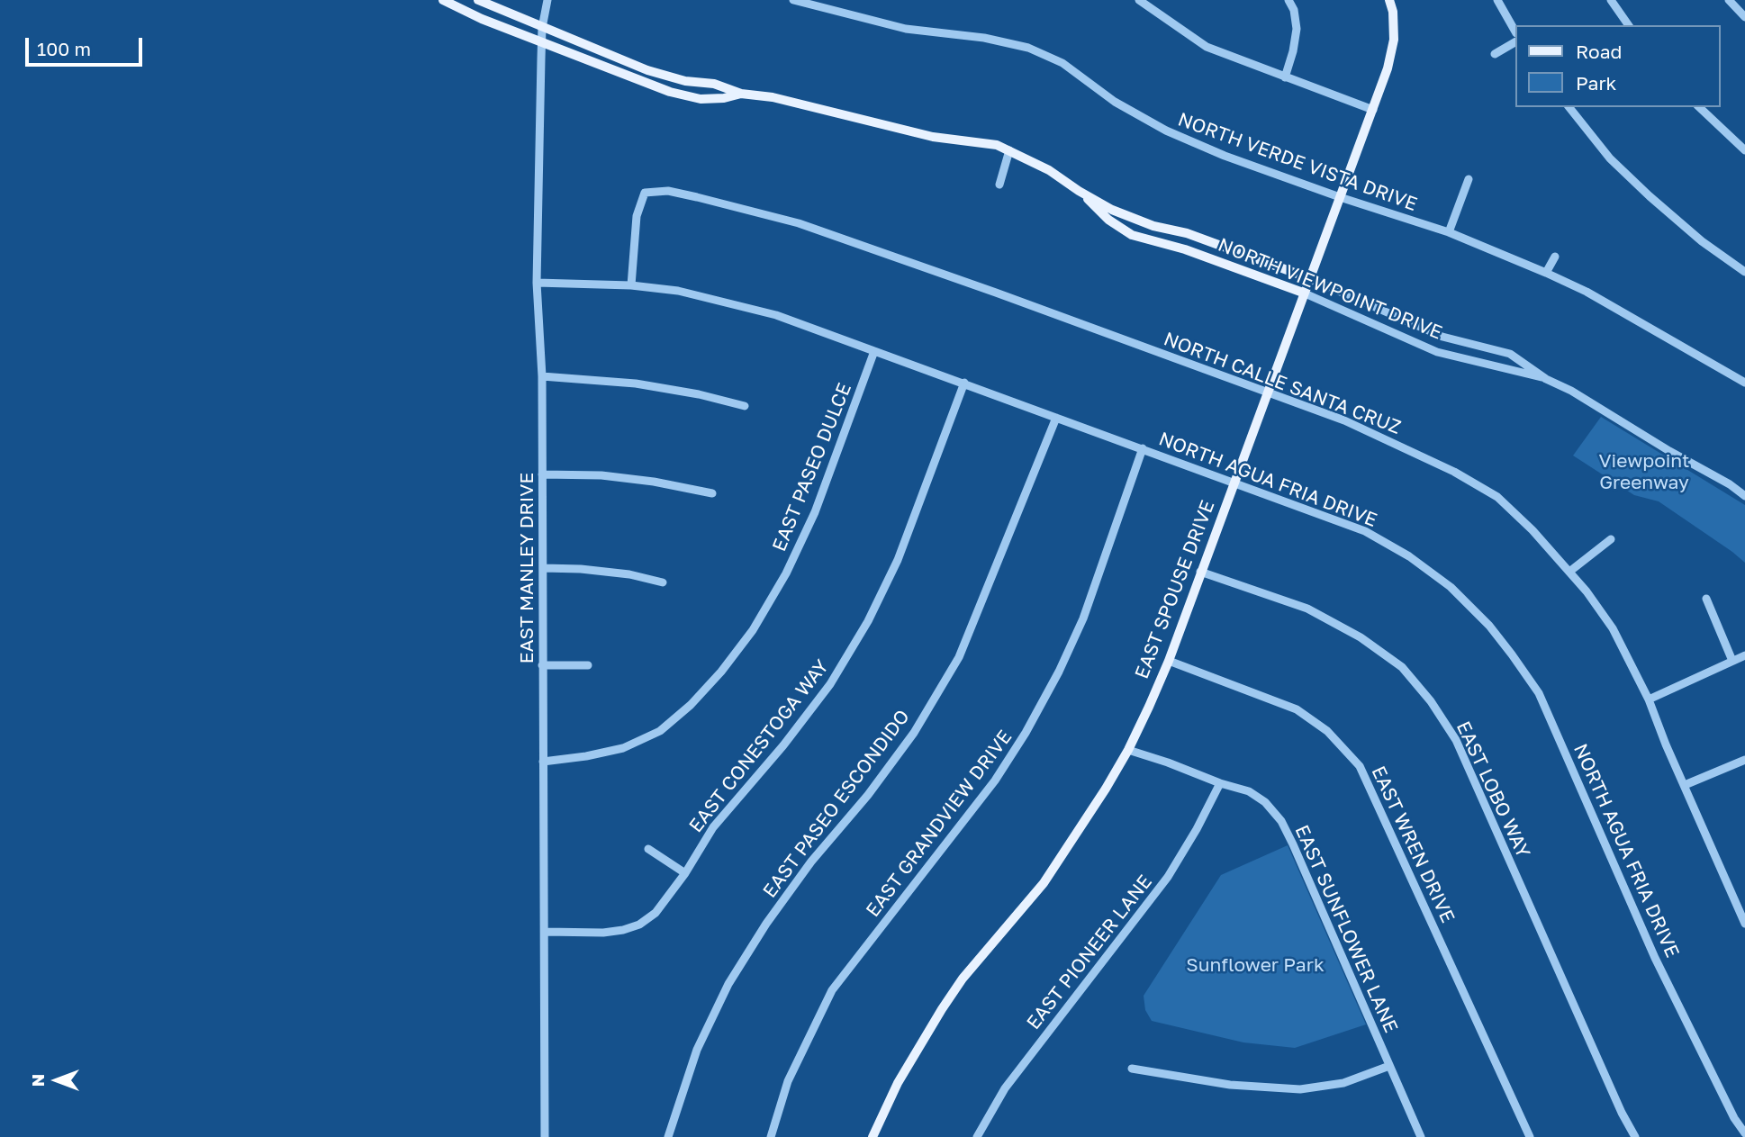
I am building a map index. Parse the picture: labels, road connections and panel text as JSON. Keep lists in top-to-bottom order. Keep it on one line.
{"streets":{"main road":["NORTH VIEWPOINT DRIVE","EAST SPOUSE DRIVE"],"street":["NORTH VERDE VISTA DRIVE","NORTH CALLE SANTA CRUZ","EAST PASEO DULCE","NORTH AGUA FRIA DRIVE","EAST MANLEY DRIVE","EAST CONESTOGA WAY","EAST LOBO WAY","EAST PASEO ESCONDIDO","EAST GRANDVIEW DRIVE","EAST WREN DRIVE","EAST SUNFLOWER LANE","EAST PIONEER LANE"]},"crossings":[["NORTH VERDE VISTA DRIVE","EAST SPOUSE DRIVE"],["NORTH VIEWPOINT DRIVE","EAST MANLEY DRIVE"],["NORTH VIEWPOINT DRIVE","EAST SPOUSE DRIVE"],["NORTH CALLE SANTA CRUZ","NORTH AGUA FRIA DRIVE"],["NORTH CALLE SANTA CRUZ","EAST SPOUSE DRIVE"],["EAST PASEO DULCE","NORTH AGUA FRIA DRIVE"],["EAST PASEO DULCE","EAST MANLEY DRIVE"],["NORTH AGUA FRIA DRIVE","EAST MANLEY DRIVE"],["NORTH AGUA FRIA DRIVE","EAST SPOUSE DRIVE"],["NORTH AGUA FRIA DRIVE","EAST CONESTOGA WAY"],["NORTH AGUA FRIA DRIVE","EAST PASEO ESCONDIDO"],["NORTH AGUA FRIA DRIVE","EAST GRANDVIEW DRIVE"],["EAST MANLEY DRIVE","EAST CONESTOGA WAY"],["EAST SPOUSE DRIVE","EAST LOBO WAY"],["EAST SPOUSE DRIVE","EAST WREN DRIVE"],["EAST SPOUSE DRIVE","EAST SUNFLOWER LANE"],["EAST SUNFLOWER LANE","EAST PIONEER LANE"]],"parks":["Viewpoint Greenway","Sunflower Park"],"legend":["Road","Park"],"scale_bar":"100 m","north":"left"}
